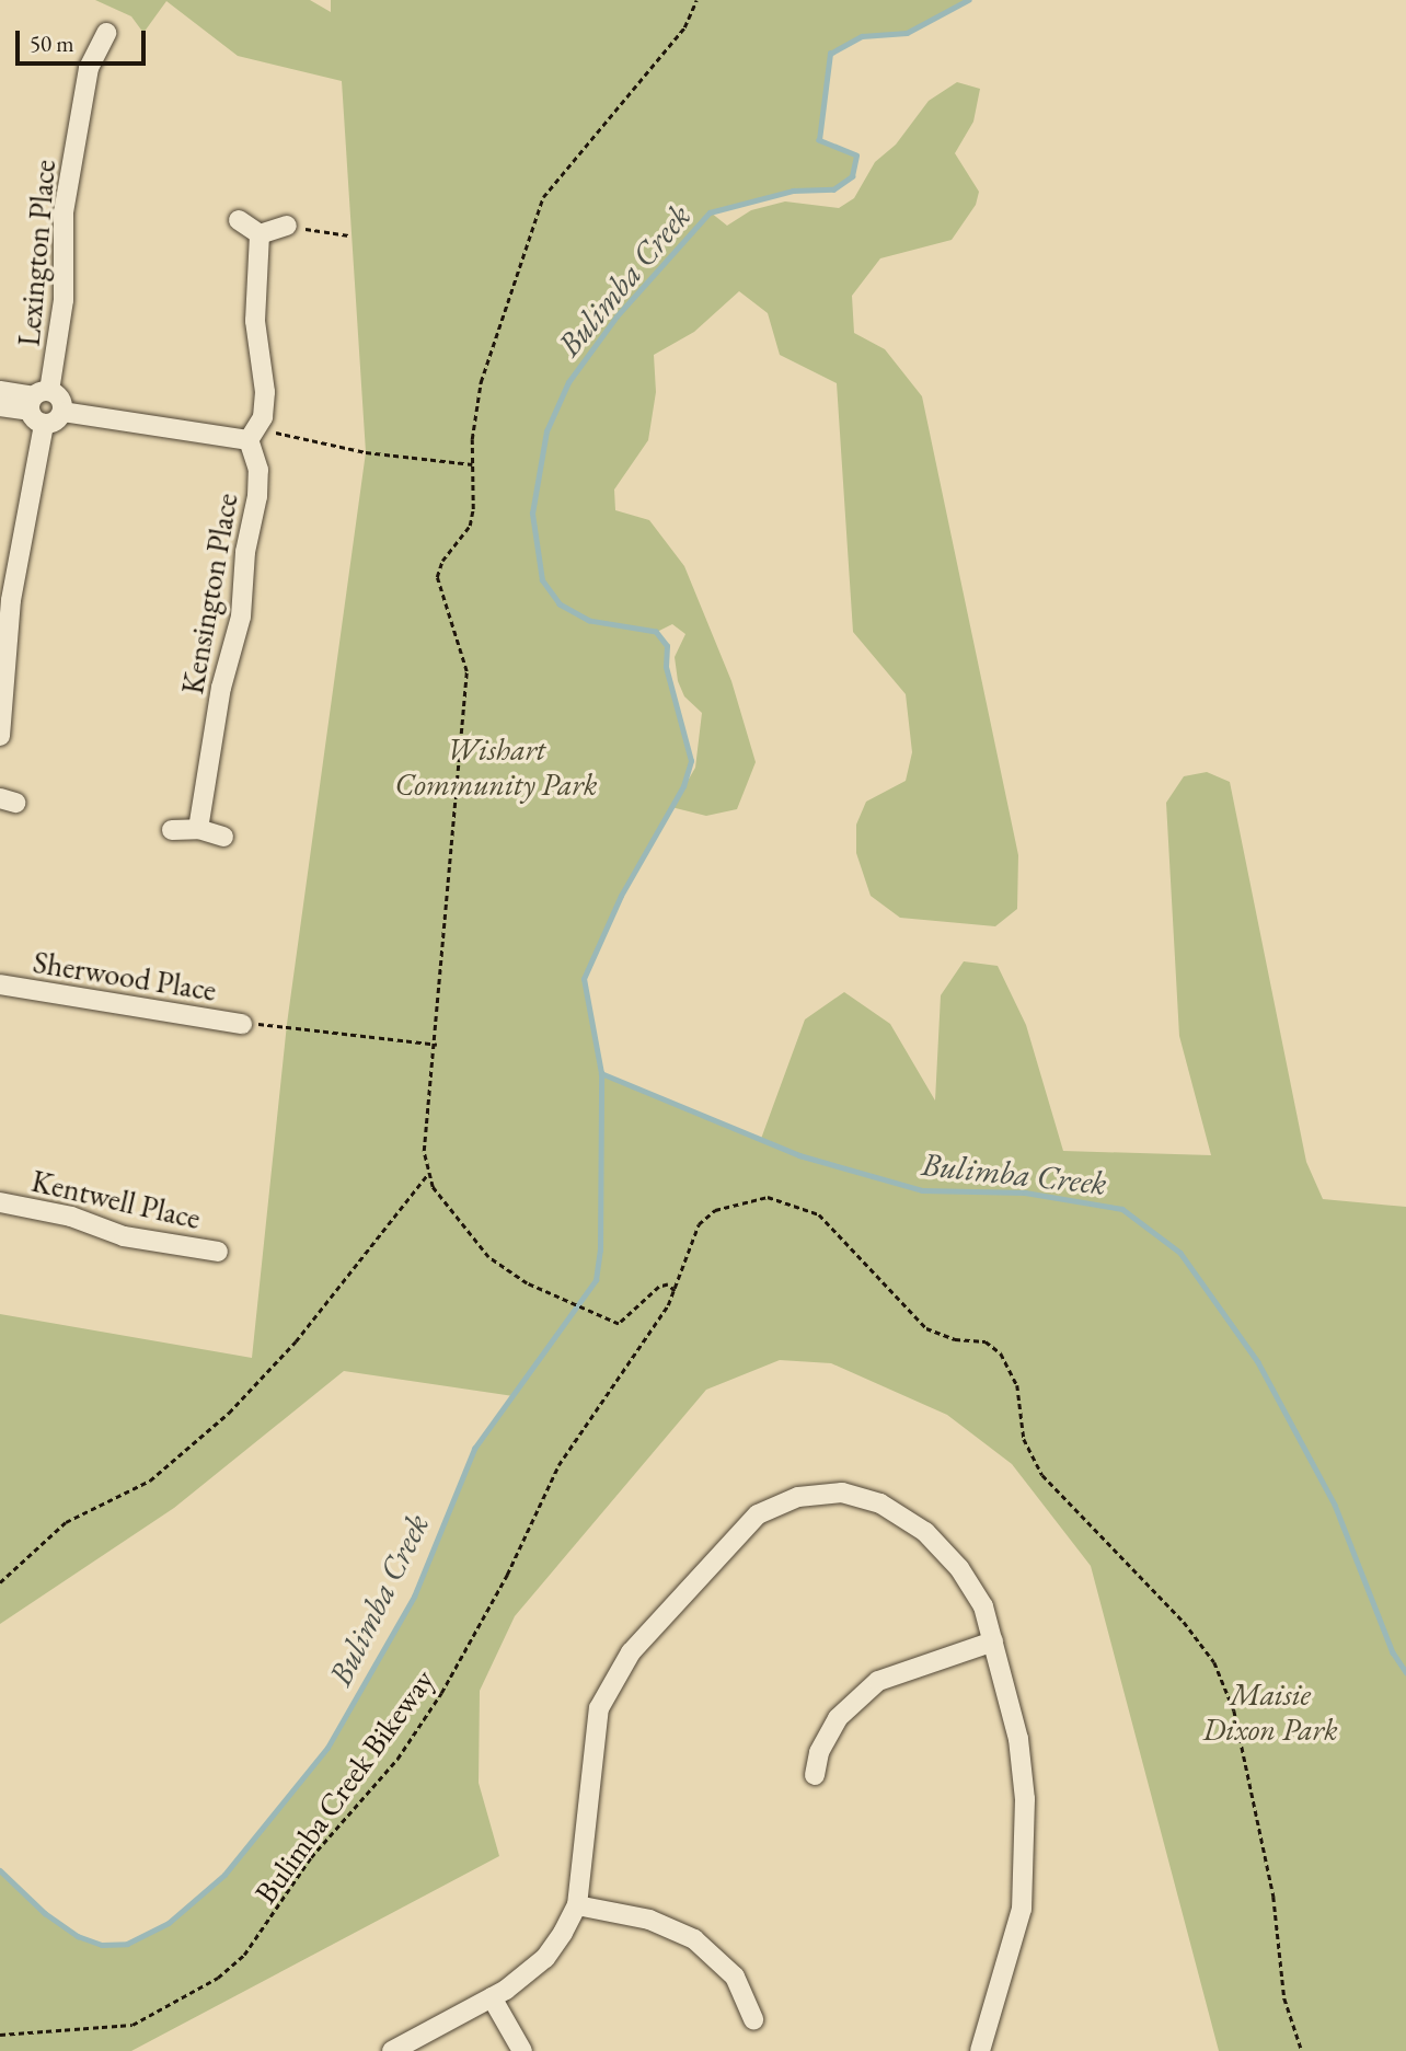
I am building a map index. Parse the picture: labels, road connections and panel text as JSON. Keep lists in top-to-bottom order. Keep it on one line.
{"streets":{"street":["Lexington Place","Kensington Place","Sherwood Place","Kentwell Place"],"path":["Bulimba Creek Bikeway"]},"water":["Bulimba Creek"],"parks":["Wishart Community Park","Maisie Dixon Park"],"scale_bar":"50 m"}
